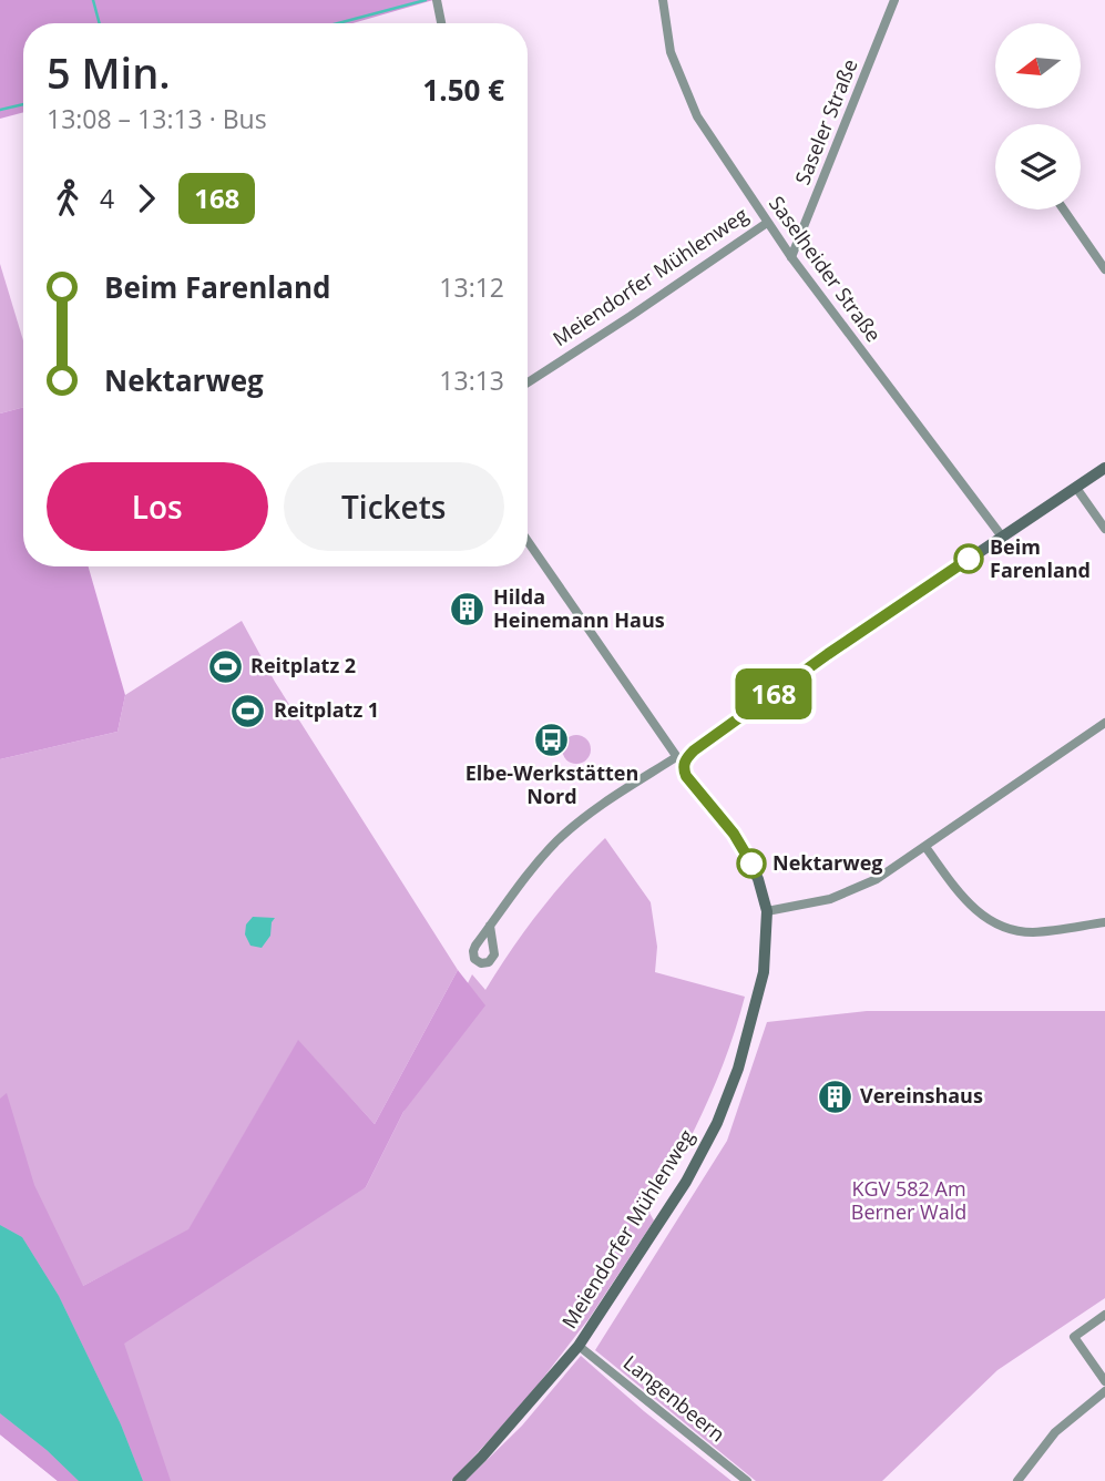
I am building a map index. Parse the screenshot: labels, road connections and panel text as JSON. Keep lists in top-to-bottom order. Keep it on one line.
{"streets":{"street":["Saseler Straße","Saselheider Straße","Meiendorfer Mühlenweg","Langenbeern"]},"crossings":[["Saseler Straße","Saselheider Straße"],["Saselheider Straße","Meiendorfer Mühlenweg"],["Meiendorfer Mühlenweg","Langenbeern"]],"parks":["KGV 582 Am Berner Wald"],"places":{"other":["Beim Farenland","Nektarweg"],"building":["Hilda Heinemann Haus","Vereinshaus"],"sports":["Reitplatz 2","Reitplatz 1"],"bus stop":["Elbe-Werkstätten Nord"]},"lines":["bus line 168"],"north":"left","page":{"on_map":"168","heading":["5 Min.","13:08 – 13:13 · Bus","1.50 €"],"legs":["4","168"],"list":[{"name":"Beim Farenland","value":"13:12"},{"name":"Nektarweg","value":"13:13"}],"buttons":["Los","Tickets"]}}
